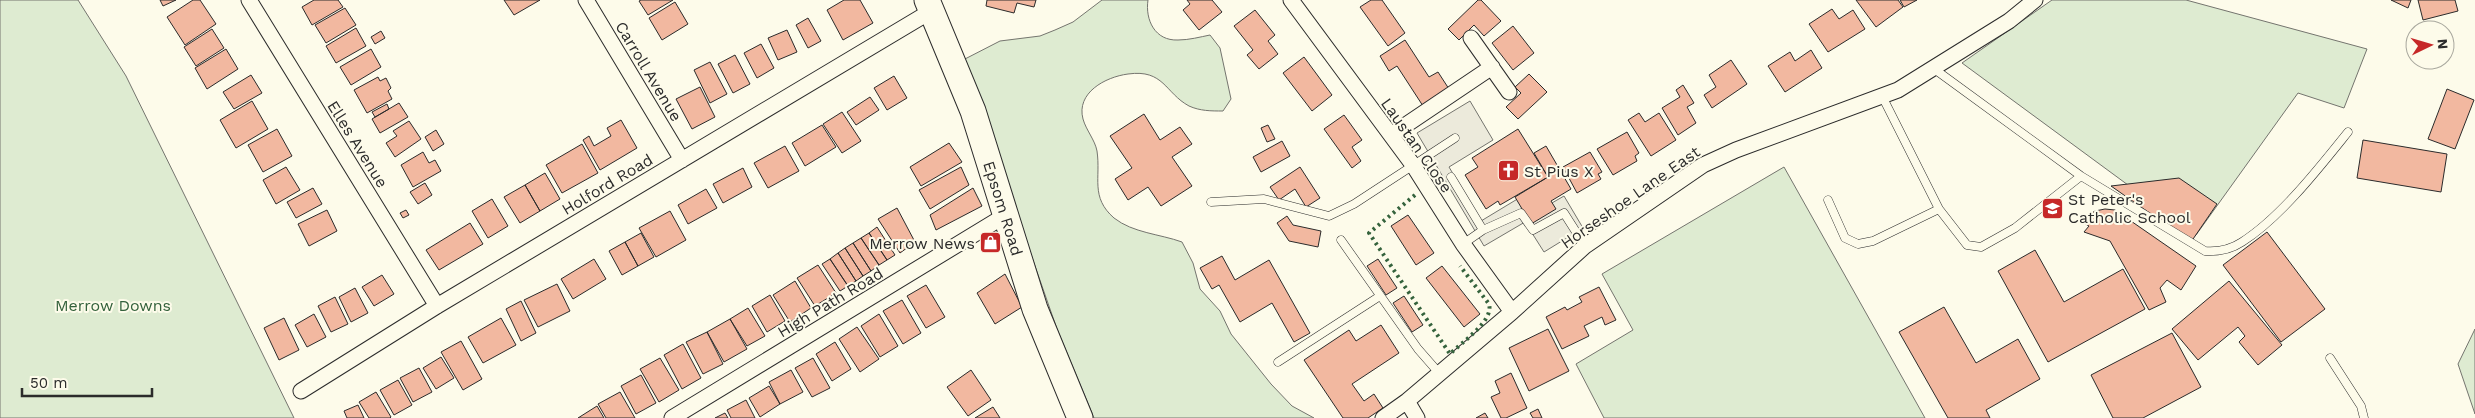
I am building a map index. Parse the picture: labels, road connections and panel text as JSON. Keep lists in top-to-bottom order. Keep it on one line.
{"streets":{"main road":["Epsom Road"],"street":["Carroll Avenue","Elles Avenue","Laustan Close","Holford Road","Horseshoe Lane East","High Path Road"]},"crossings":[["Carroll Avenue","Holford Road"],["Elles Avenue","Holford Road"],["Laustan Close","Horseshoe Lane East"],["Holford Road","Epsom Road"],["Epsom Road","High Path Road"]],"parks":["Merrow Downs"],"places":{"church":["St Pius X"],"school or university":["St Peter's Catholic School"],"shop":["Merrow News"]},"scale_bar":"50 m","north":"right"}
